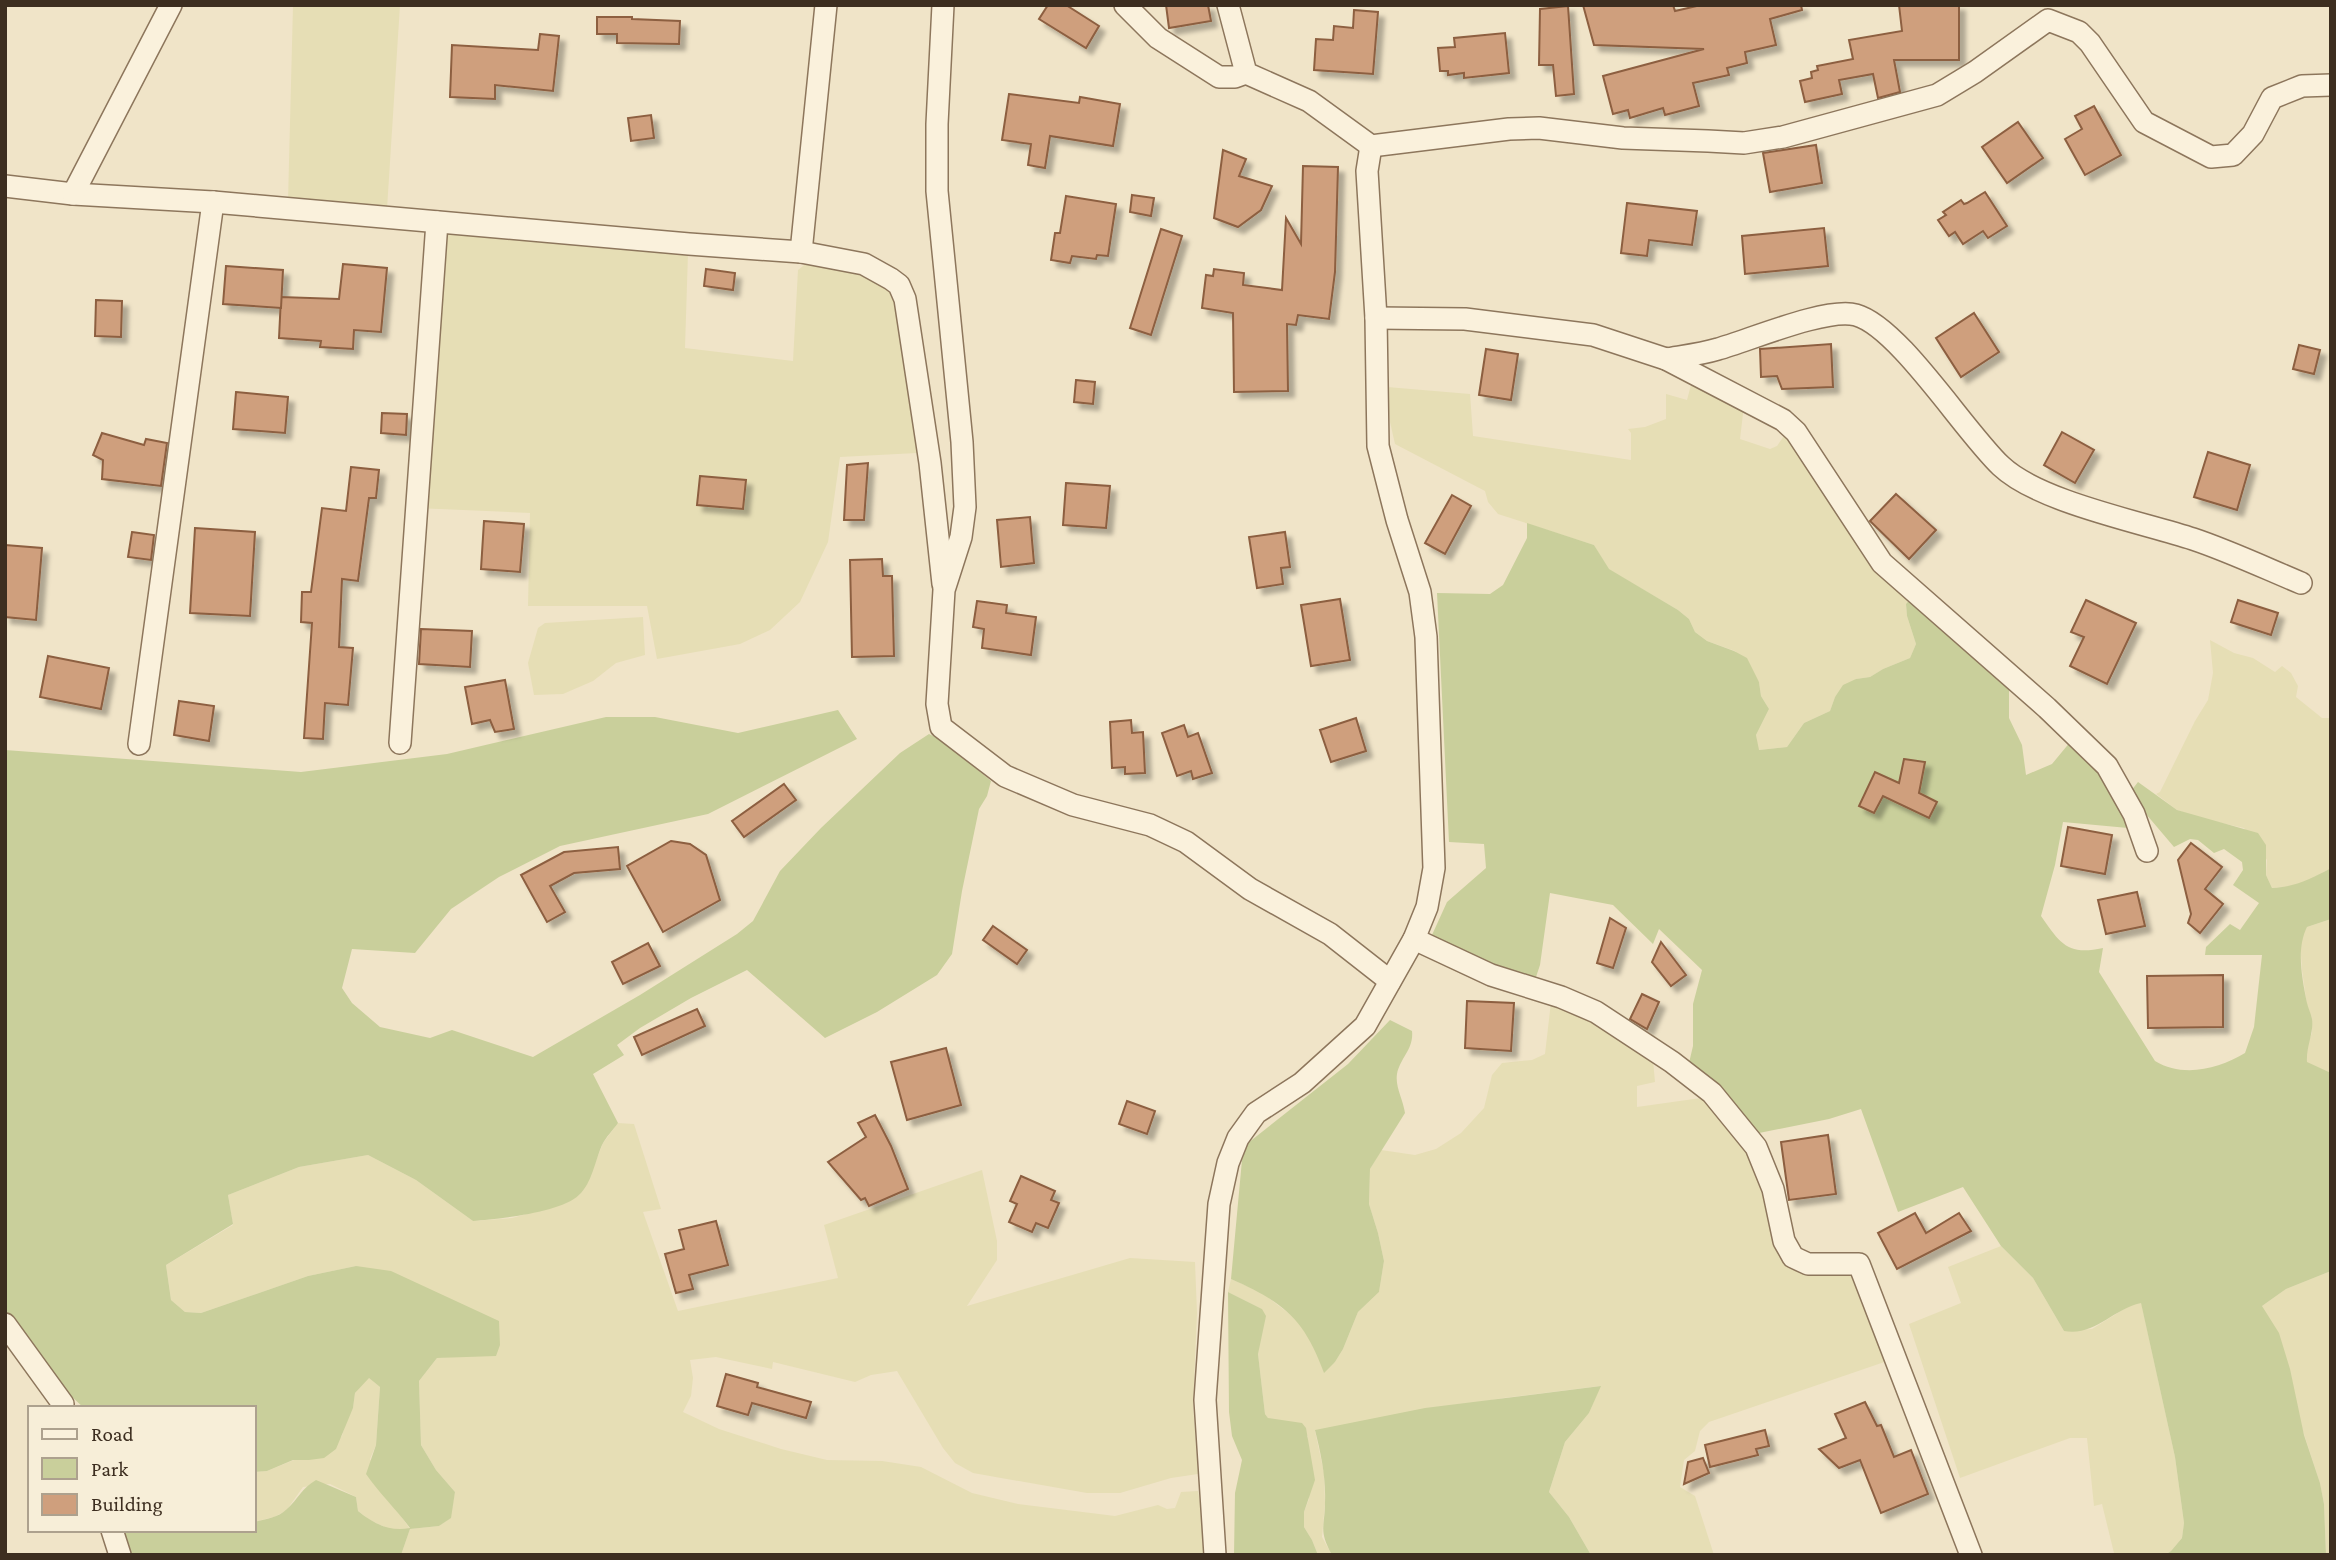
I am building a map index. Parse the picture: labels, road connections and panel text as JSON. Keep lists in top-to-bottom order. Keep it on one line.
{"legend":["Road","Park","Building"]}
